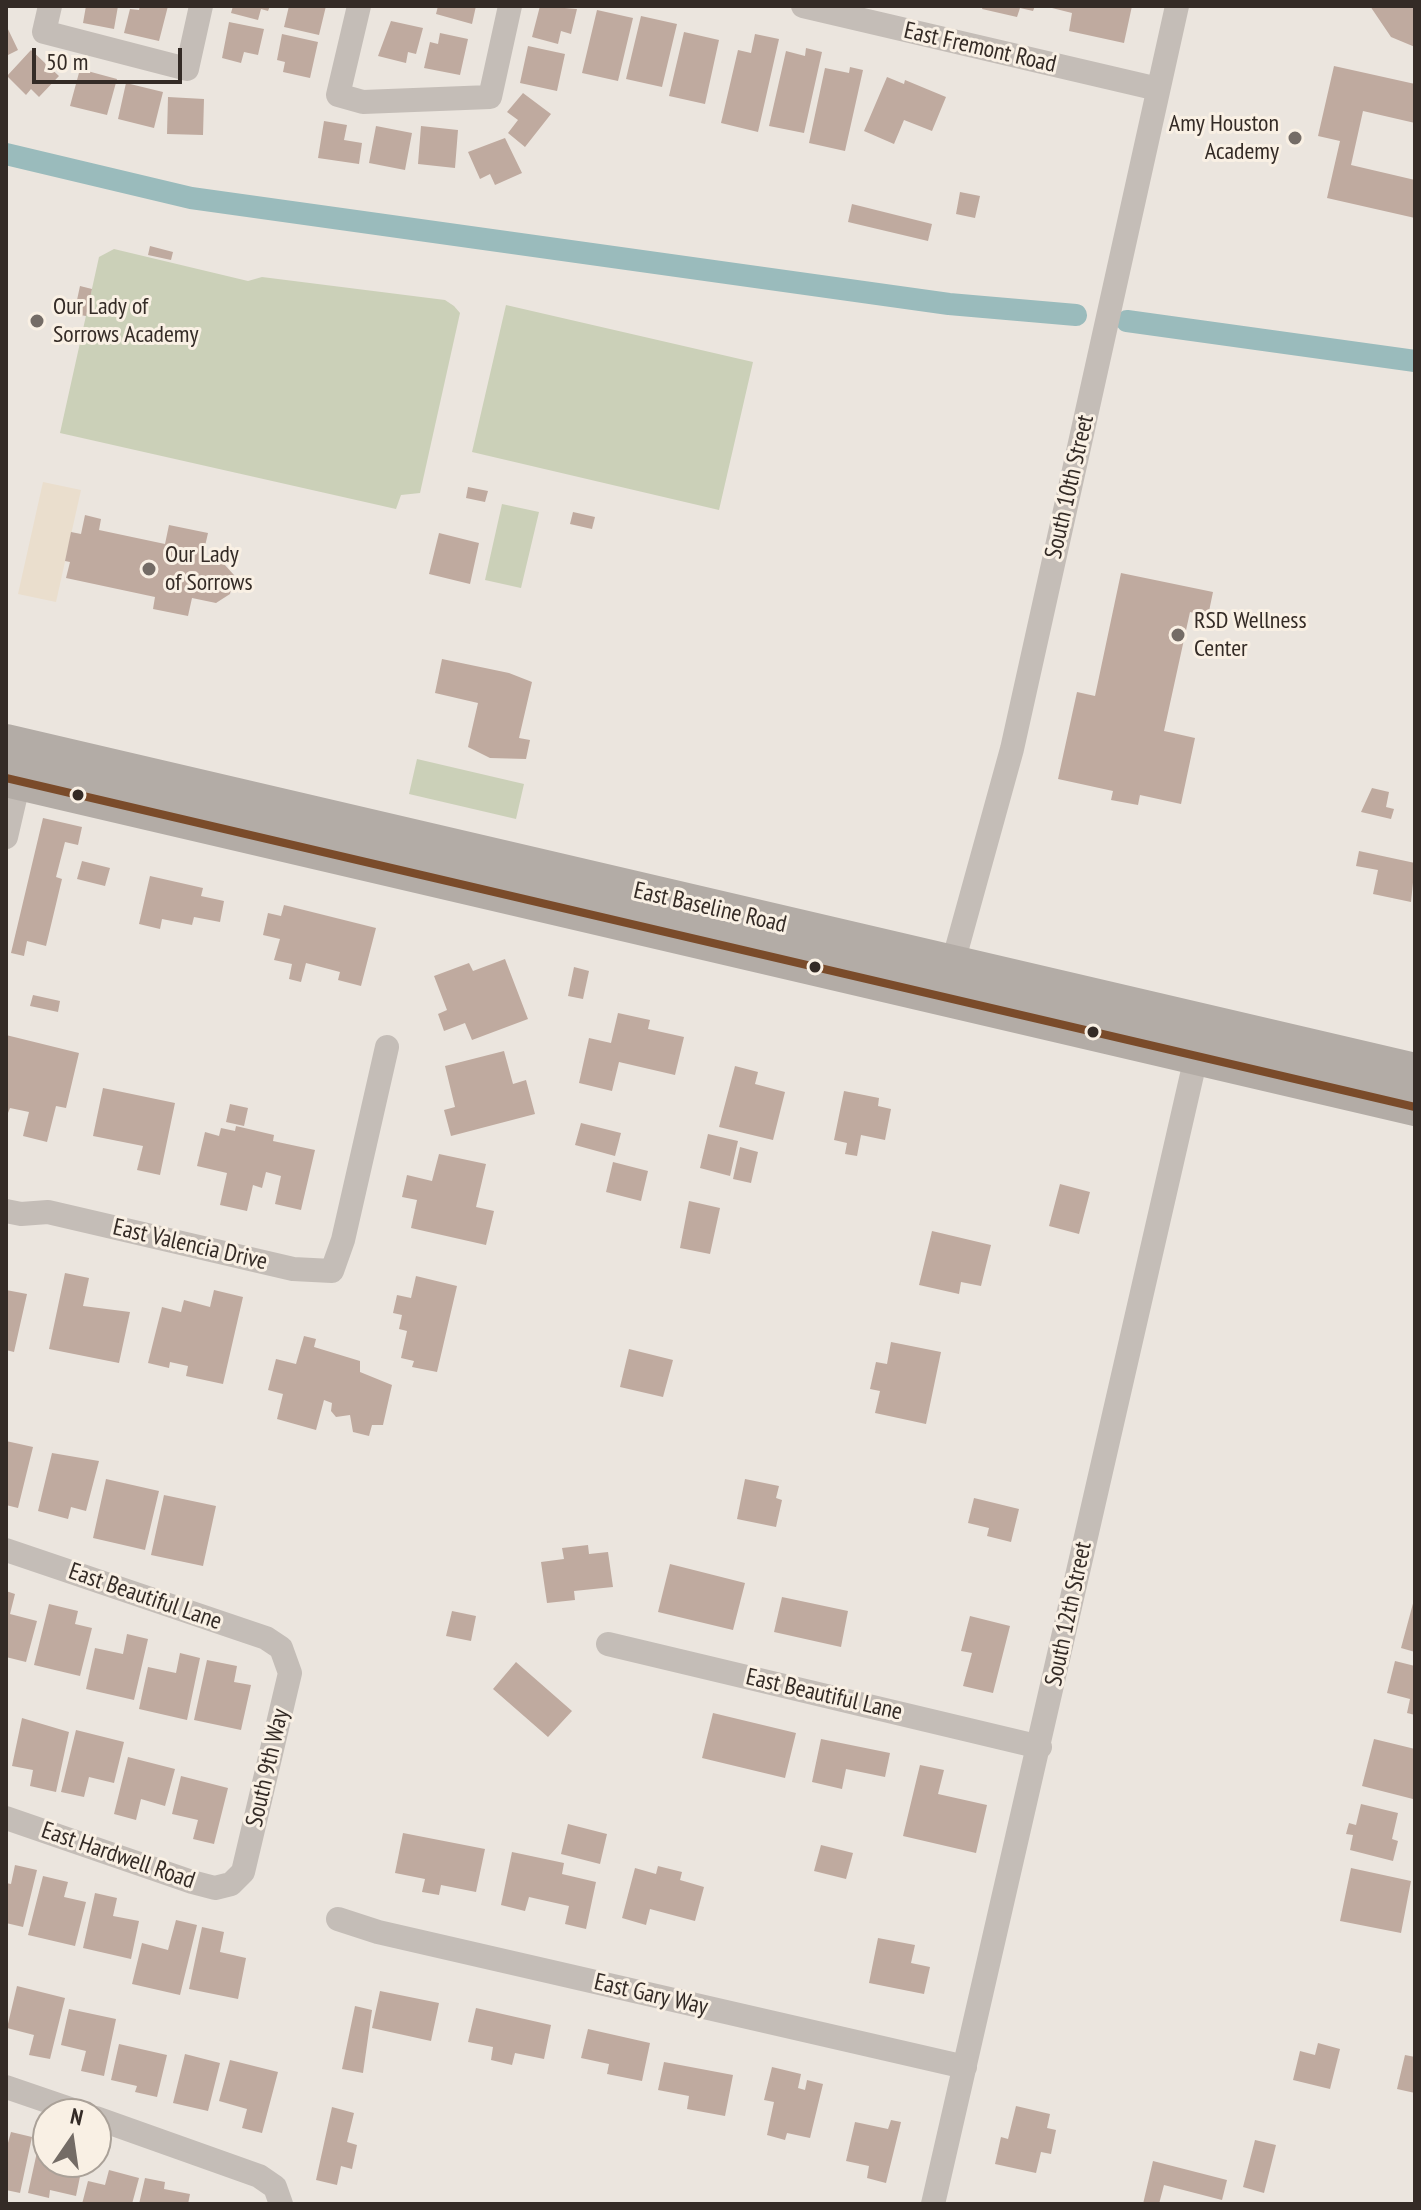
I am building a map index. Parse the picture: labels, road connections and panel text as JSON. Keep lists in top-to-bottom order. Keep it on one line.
{"streets":{"main road":["East Baseline Road"],"street":["East Fremont Road","South 10th Street","East Valencia Drive","East Beautiful Lane","South 12th Street","South 9th Way","East Hardwell Road","East Gary Way"]},"crossings":[["East Fremont Road","South 10th Street"],["South 10th Street","East Baseline Road"],["East Baseline Road","South 12th Street"],["East Beautiful Lane","South 12th Street"],["East Beautiful Lane","South 9th Way"],["South 12th Street","East Gary Way"],["South 9th Way","East Hardwell Road"]],"places":["Amy Houston Academy","Our Lady of Sorrows Academy","Our Lady of Sorrows","RSD Wellness Center"],"scale_bar":"50 m","north":"top"}
